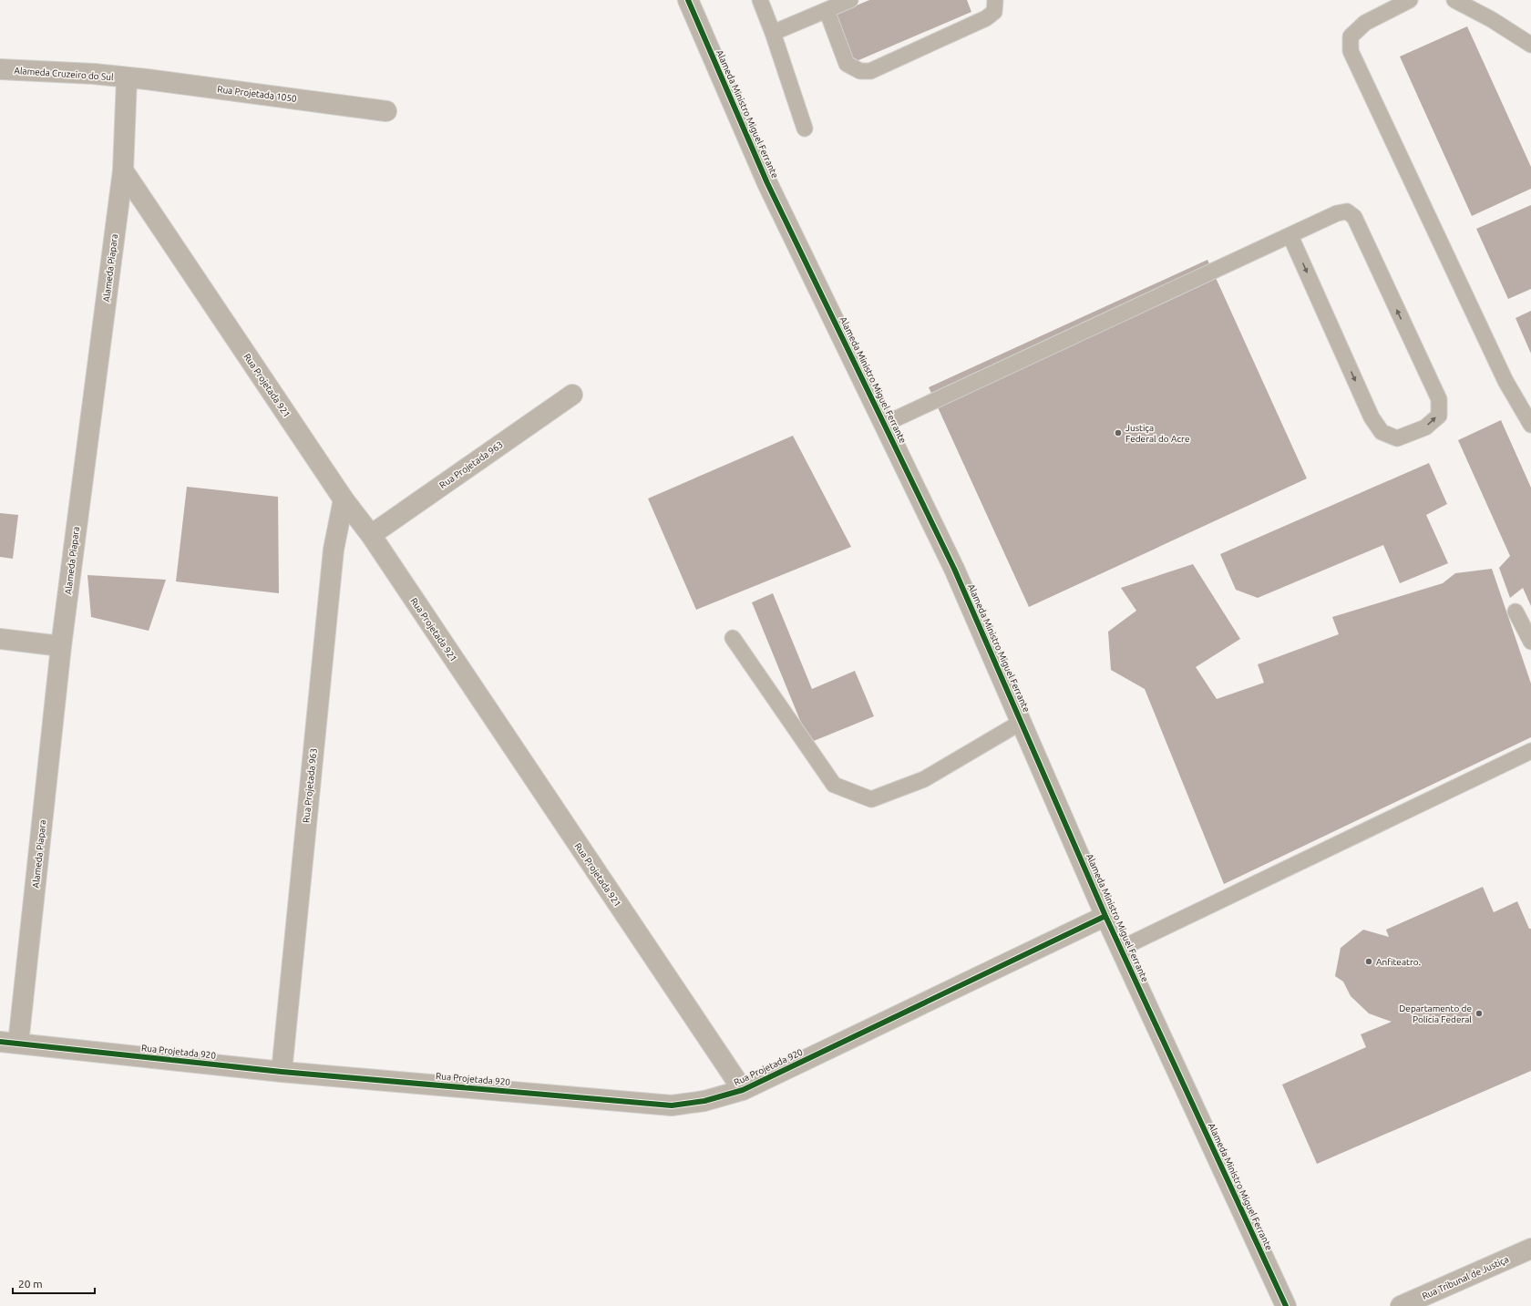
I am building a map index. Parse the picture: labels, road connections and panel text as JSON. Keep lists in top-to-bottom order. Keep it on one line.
{"streets":{"street":["Alameda Cruzeiro do Sul","Rua Projetada 1050","Alameda Ministro Miguel Ferrante","Alameda Piapara","Rua Projetada 921","Rua Projetada 963","Rua Projetada 920","Rua Tribunal de Justiça"]},"crossings":[["Alameda Cruzeiro do Sul","Rua Projetada 1050"],["Alameda Cruzeiro do Sul","Alameda Piapara"],["Rua Projetada 1050","Alameda Piapara"],["Alameda Ministro Miguel Ferrante","Rua Projetada 920"],["Alameda Piapara","Rua Projetada 921"],["Alameda Piapara","Rua Projetada 920"],["Rua Projetada 921","Rua Projetada 963"],["Rua Projetada 921","Rua Projetada 920"],["Rua Projetada 963","Rua Projetada 920"]],"places":["Justiça Federal do Acre","Anfiteatro.","Departamento de Polícia Federal"],"scale_bar":"20 m"}
